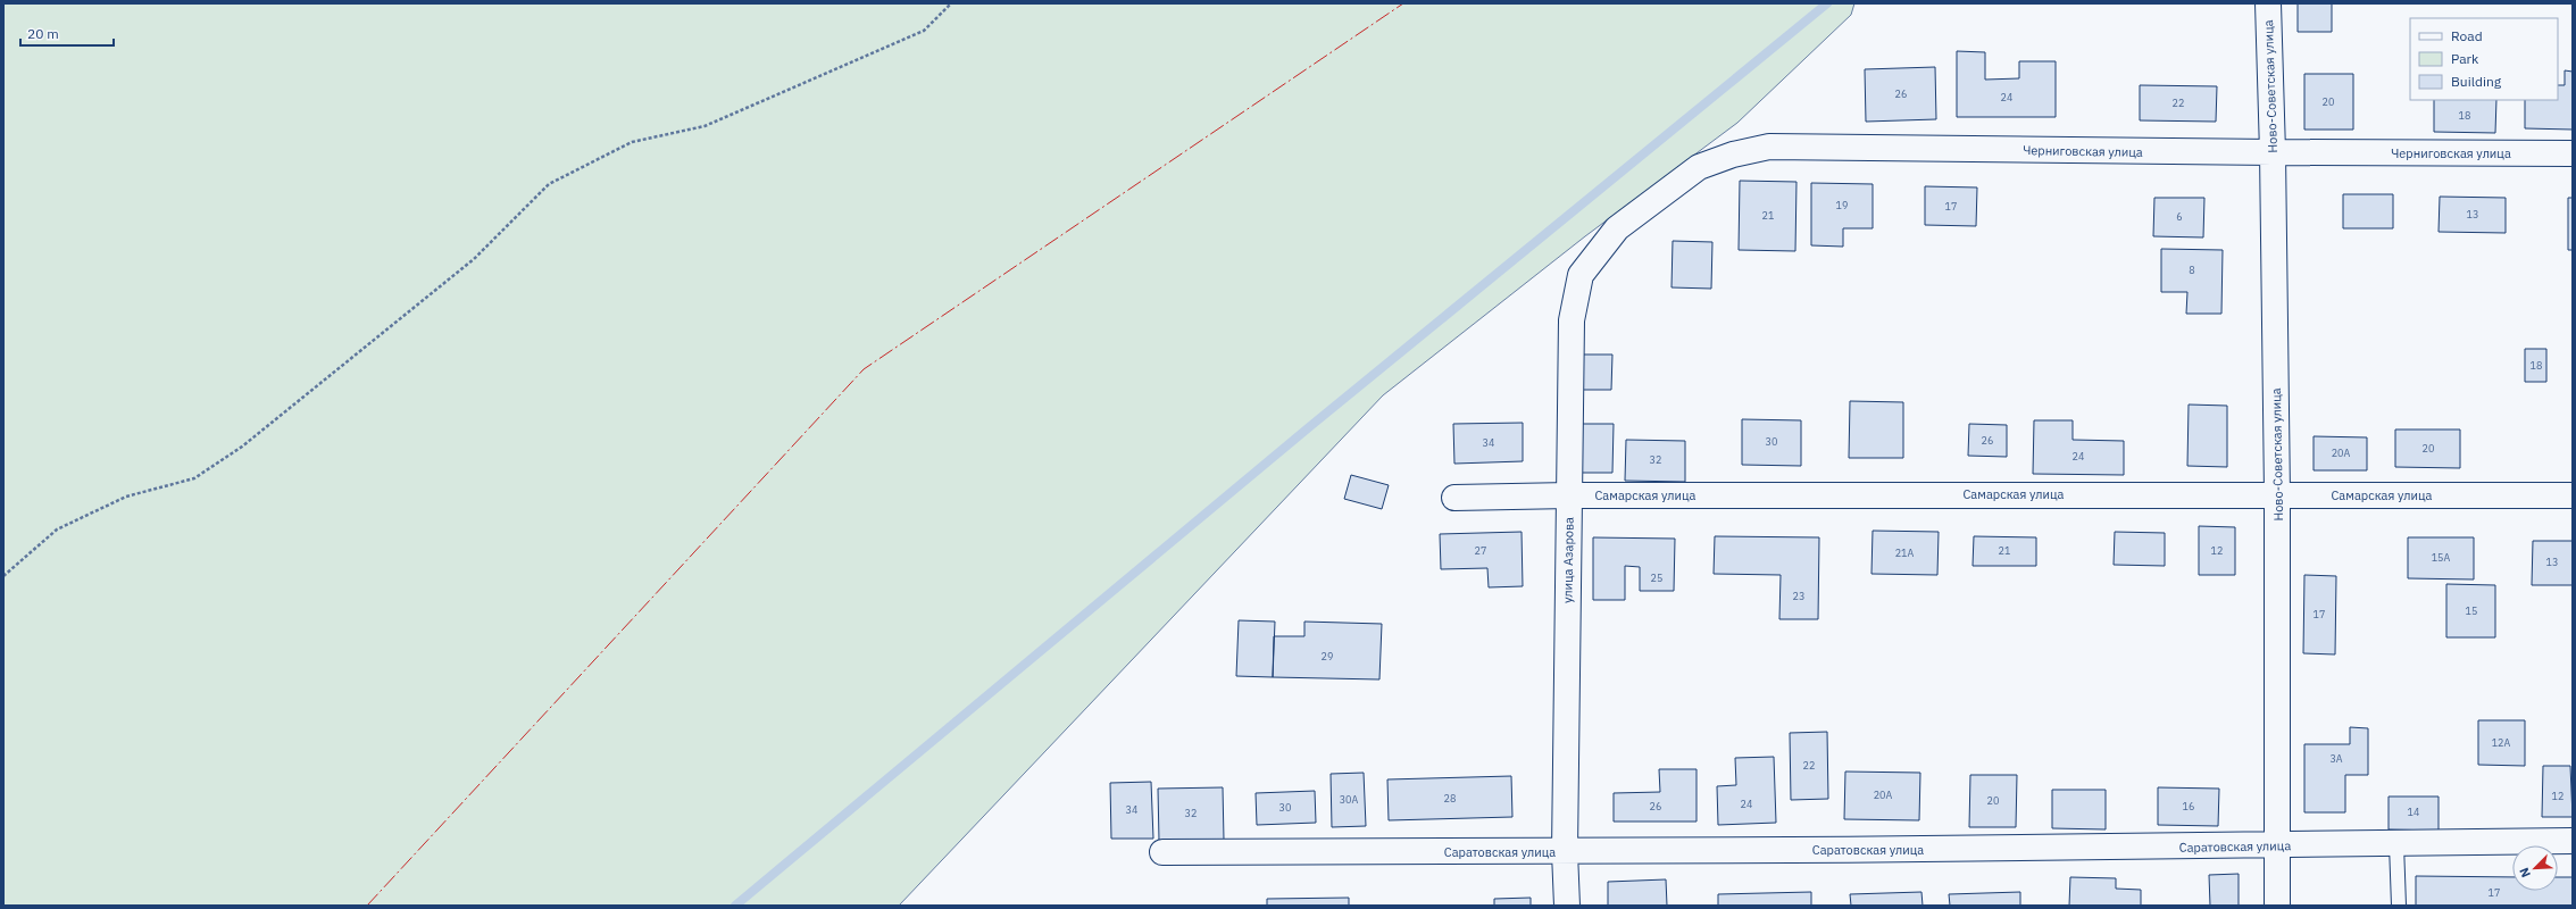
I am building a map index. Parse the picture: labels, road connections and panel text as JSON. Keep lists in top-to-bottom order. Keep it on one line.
{"streets":{"street":["Ново-Советская улица","Черниговская улица","Самарская улица","улица Азарова","Саратовская улица"]},"crossings":[["Ново-Советская улица","Черниговская улица"],["Ново-Советская улица","Самарская улица"],["Ново-Советская улица","Саратовская улица"],["Черниговская улица","улица Азарова"],["Самарская улица","улица Азарова"],["улица Азарова","Саратовская улица"]],"house_numbers":["26","24","20","22","18","19","17","13","21","6","8","18","26","30","34","20","20А","24","32","27","21","12","21А","15А","13","25","23","15","17","29","12А","3А","22","20А","12","28","30А","20","24","26","16","30","34","14","32","17"],"legend":["Road","Park","Building"],"scale_bar":"20 m","north":"bottom left"}
